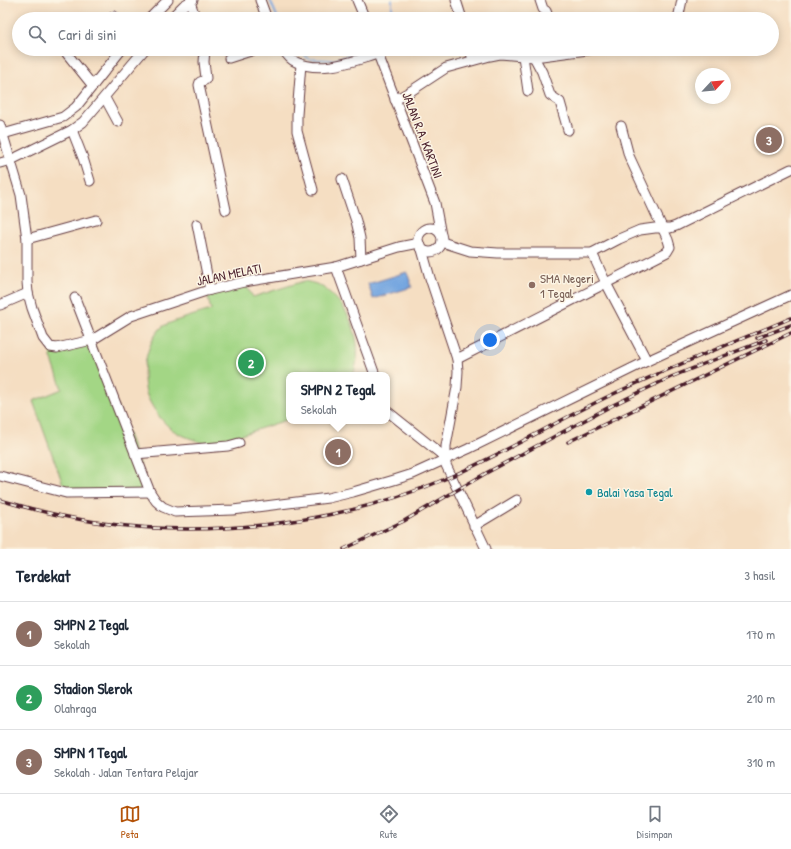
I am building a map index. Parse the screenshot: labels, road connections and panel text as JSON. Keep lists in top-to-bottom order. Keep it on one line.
{"streets":{"street":["JALAN R.A. KARTINI","JALAN MELATI"]},"crossings":[["JALAN R.A. KARTINI","JALAN MELATI"]],"places":["SMA Negeri 1 Tegal","Balai Yasa Tegal"],"north":"top right","page":{"search":"Cari di sini","pins":["3","2","1"],"popup":["SMPN 2 Tegal","Sekolah"],"heading":["Terdekat","3 hasil"],"list":[{"mark":"1","name":"SMPN 2 Tegal","note":"Sekolah","value":"170 m"},{"mark":"2","name":"Stadion Slerok","note":"Olahraga","value":"210 m"},{"mark":"3","name":"SMPN 1 Tegal","note":"Sekolah · Jalan Tentara Pelajar","value":"310 m"}],"nav":["Peta","Rute","Disimpan"]}}
